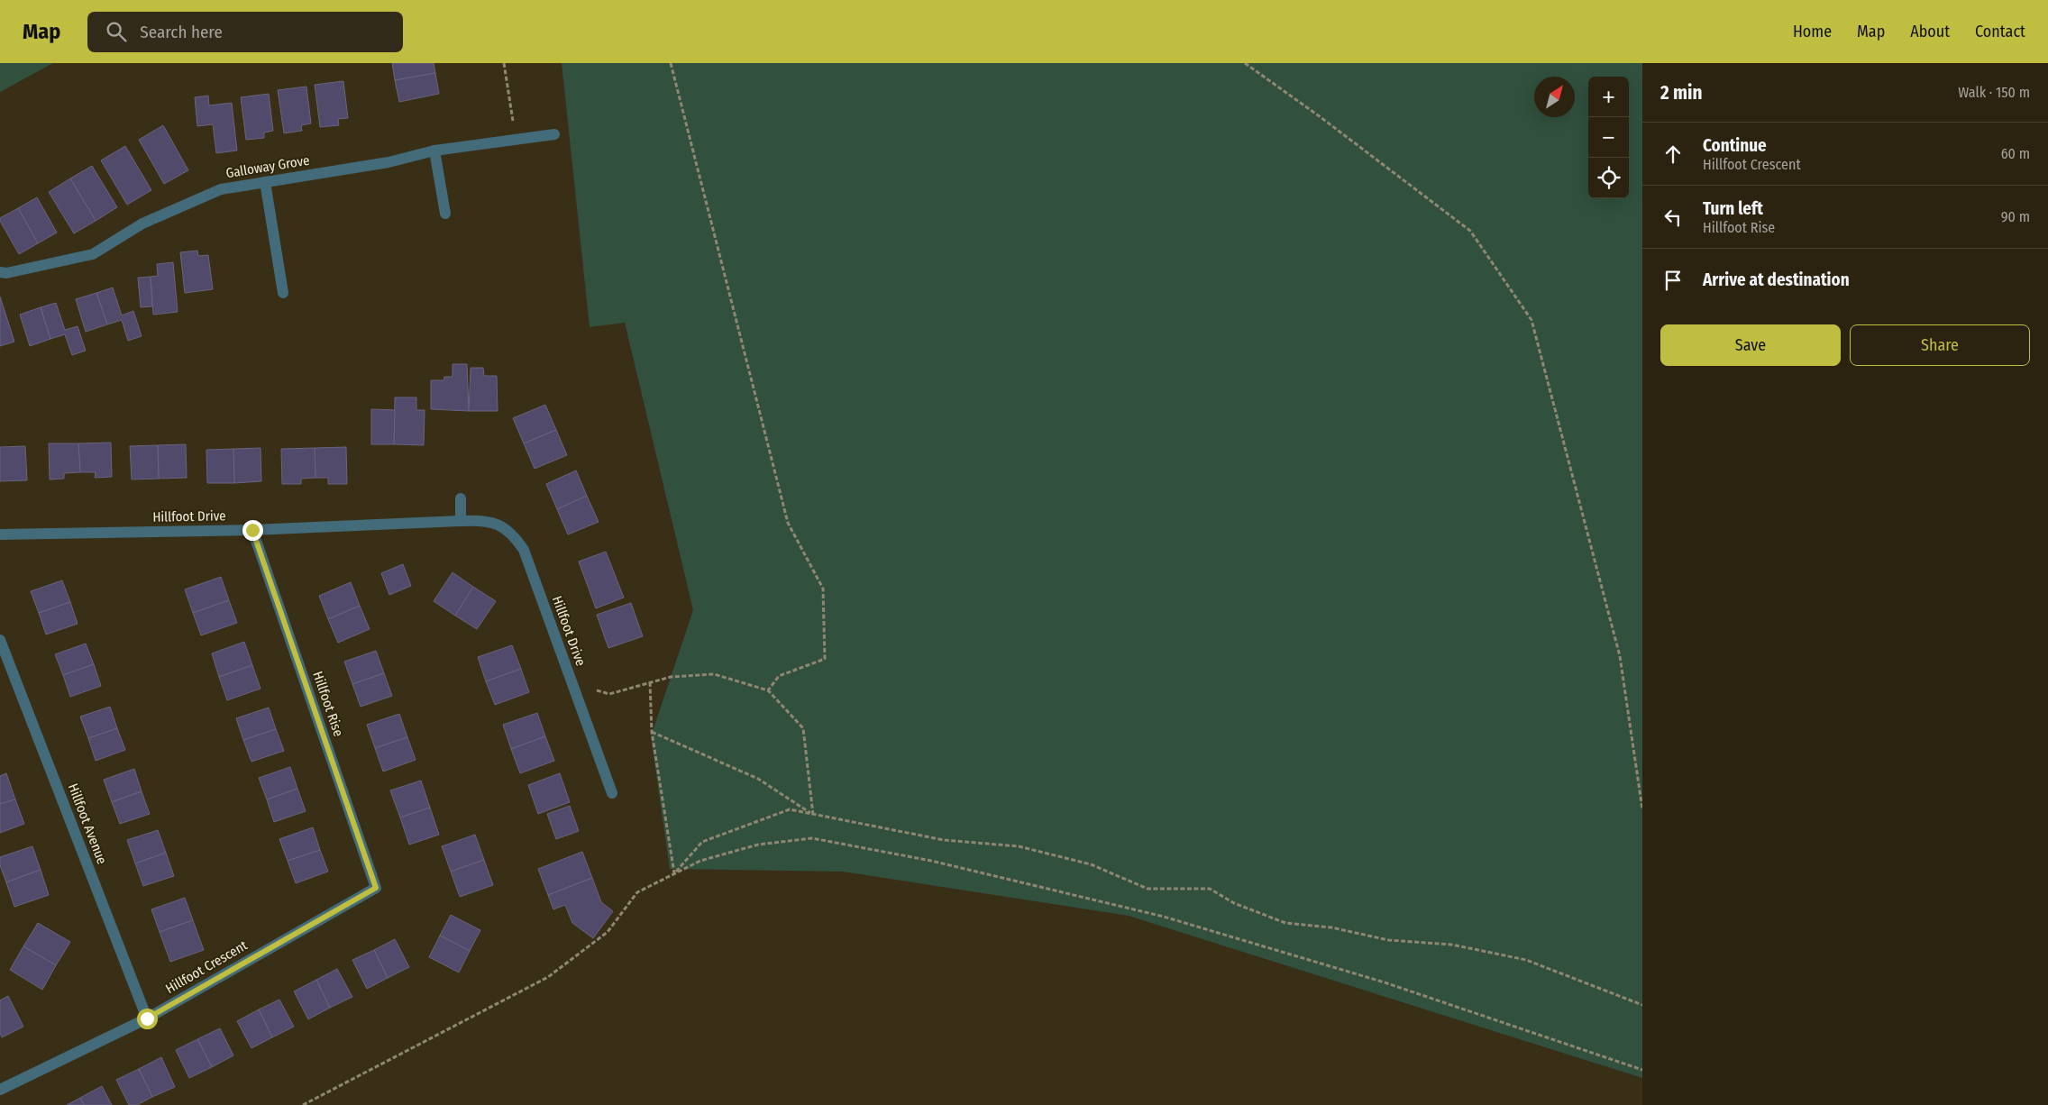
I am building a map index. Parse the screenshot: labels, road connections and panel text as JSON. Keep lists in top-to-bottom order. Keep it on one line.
{"streets":{"street":["Galloway Grove","Hillfoot Drive","Hillfoot Rise","Hillfoot Avenue","Hillfoot Crescent"]},"crossings":[["Hillfoot Drive","Hillfoot Rise"],["Hillfoot Rise","Hillfoot Crescent"],["Hillfoot Avenue","Hillfoot Crescent"]],"north":"top right","page":{"header":"Map","search":"Search here","nav":["Home","Map","About","Contact"],"heading":["2 min","Walk · 150 m"],"map_buttons":["+","−"],"list":[["Continue","Hillfoot Crescent","60 m"],["Turn left","Hillfoot Rise","90 m"],"Arrive at destination"],"buttons":["Save","Share"]}}
